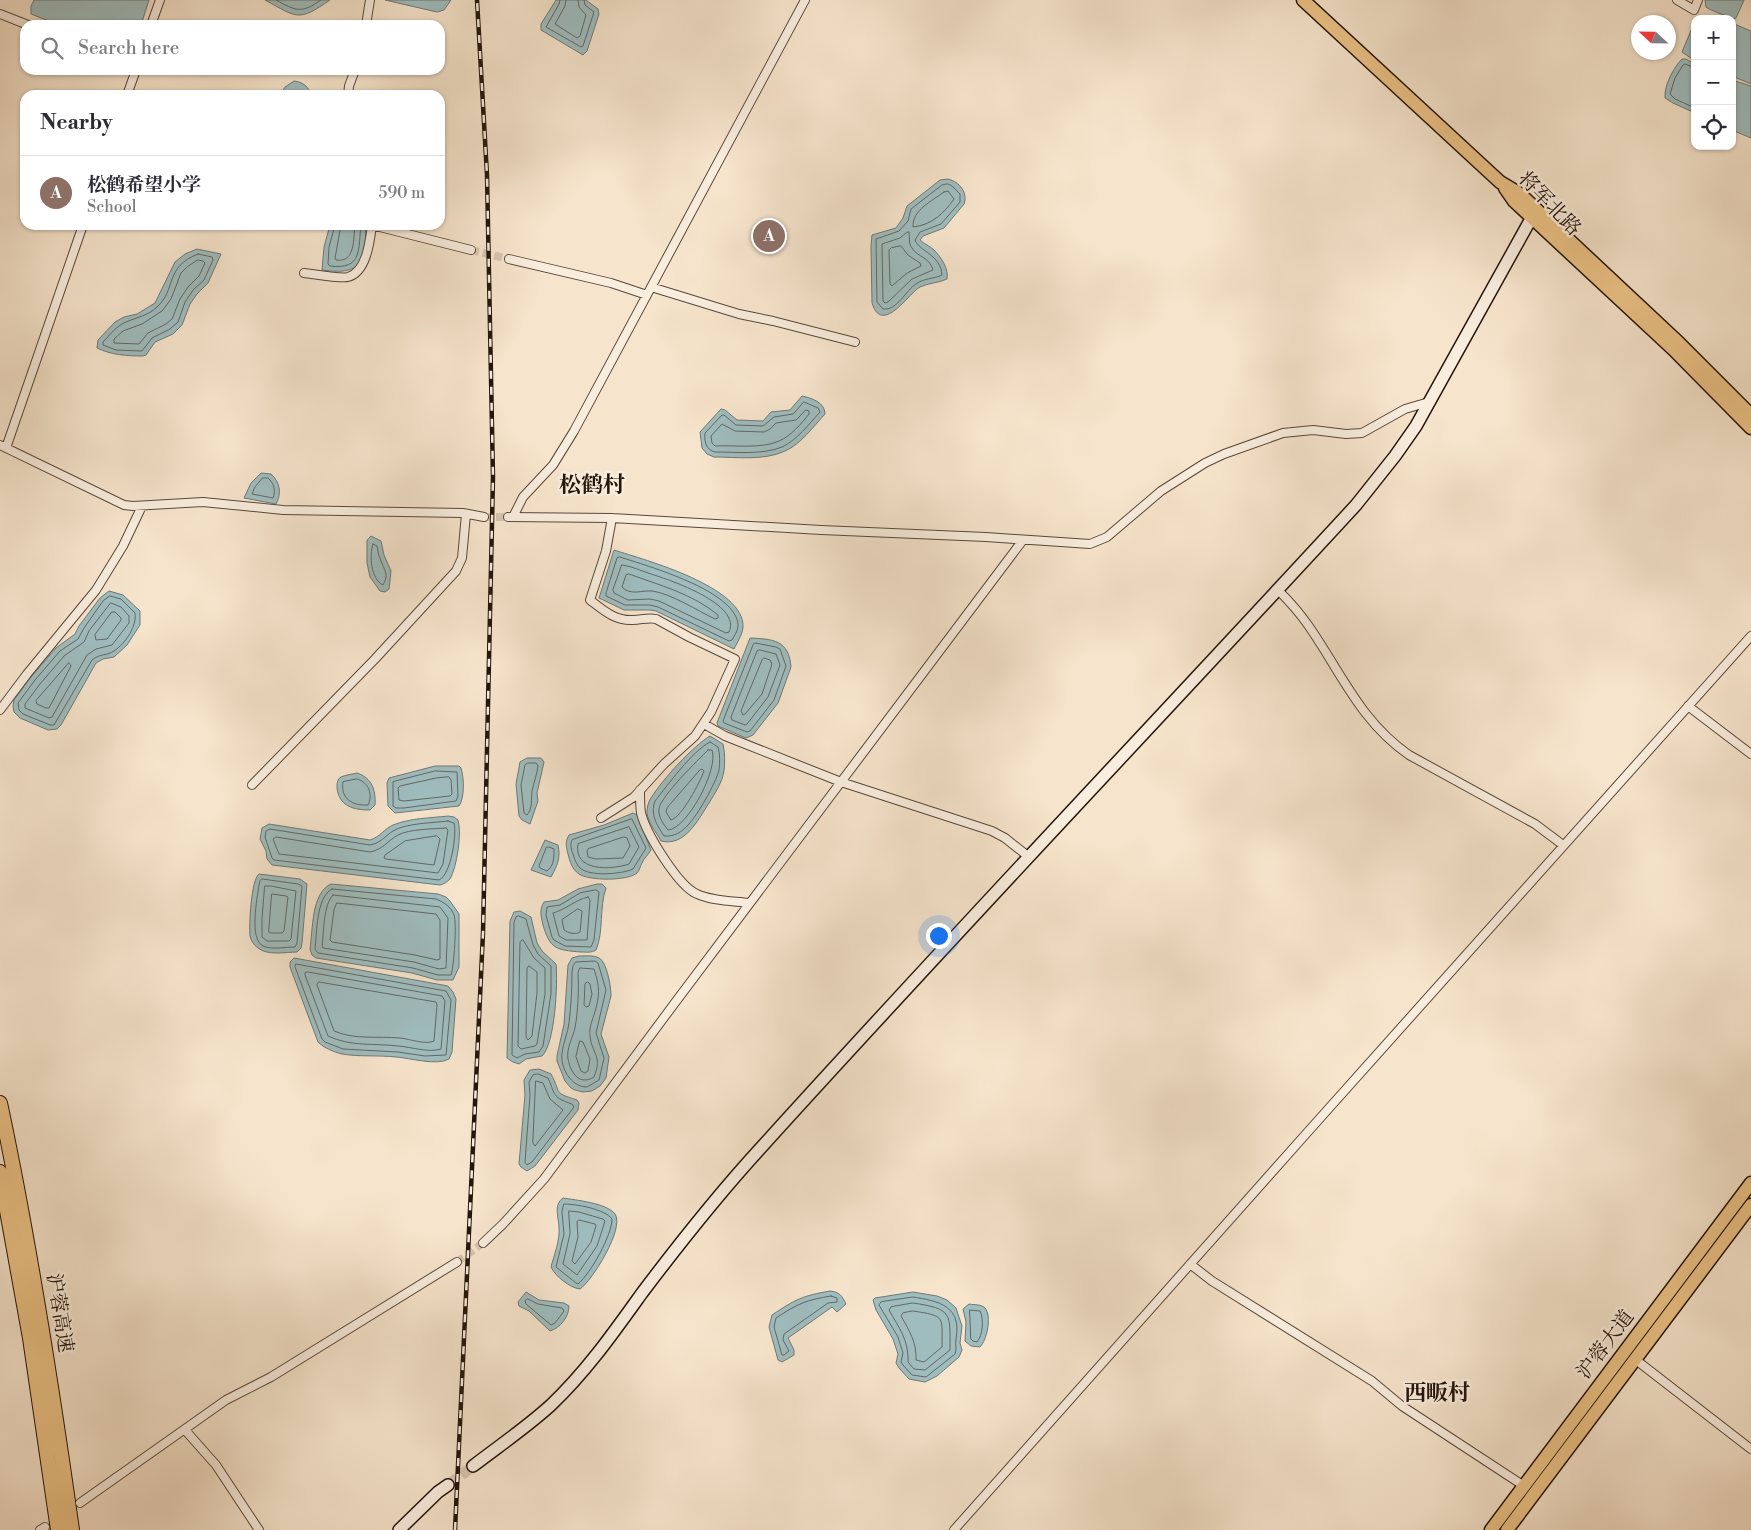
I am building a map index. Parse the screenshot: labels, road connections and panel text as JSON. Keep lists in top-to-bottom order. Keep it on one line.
{"streets":{"highway":["沪蓉高速"],"main road":["将军北路","沪蓉大道"]},"districts":["松鹤村","西畈村"],"north":"left","page":{"map_buttons":["+","−"],"search":"Search here","heading":"Nearby","list":[{"mark":"A","name":"松鹤希望小学","note":"School","value":"590 m"}],"pins":"A"}}
